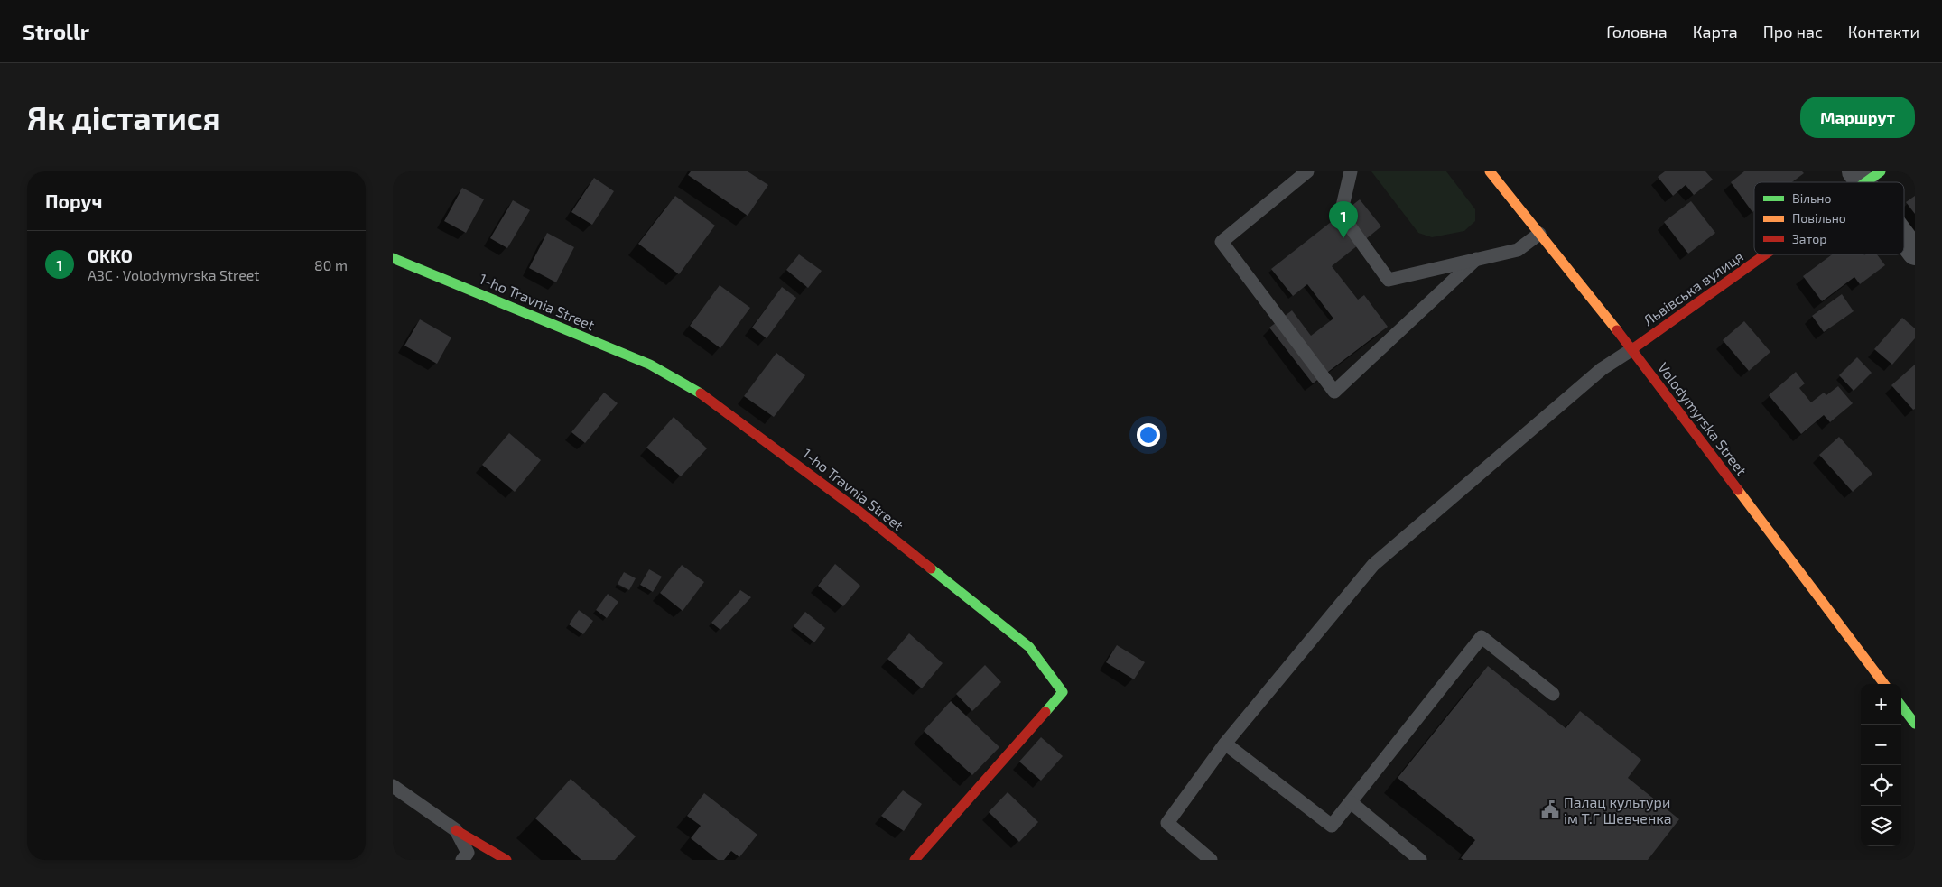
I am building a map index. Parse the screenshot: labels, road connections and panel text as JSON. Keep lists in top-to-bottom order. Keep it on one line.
{"streets":{"street":["Львівська вулиця","1-ho Travnia Street","Volodymyrska Street"]},"crossings":[["Львівська вулиця","Volodymyrska Street"]],"places":{"public building":["Палац культури ім Т.Г Шевченка"]},"legend":["Вільно","Повільно","Затор"],"page":{"header":"Strollr","nav":["Головна","Карта","Про нас","Контакти"],"buttons":"Маршрут","title":"Як дістатися","heading":"Поруч","pins":"1","list":[{"mark":"1","name":"OKKO","note":"АЗС · Volodymyrska Street","value":"80 m"}],"map_buttons":["+","−"]}}
